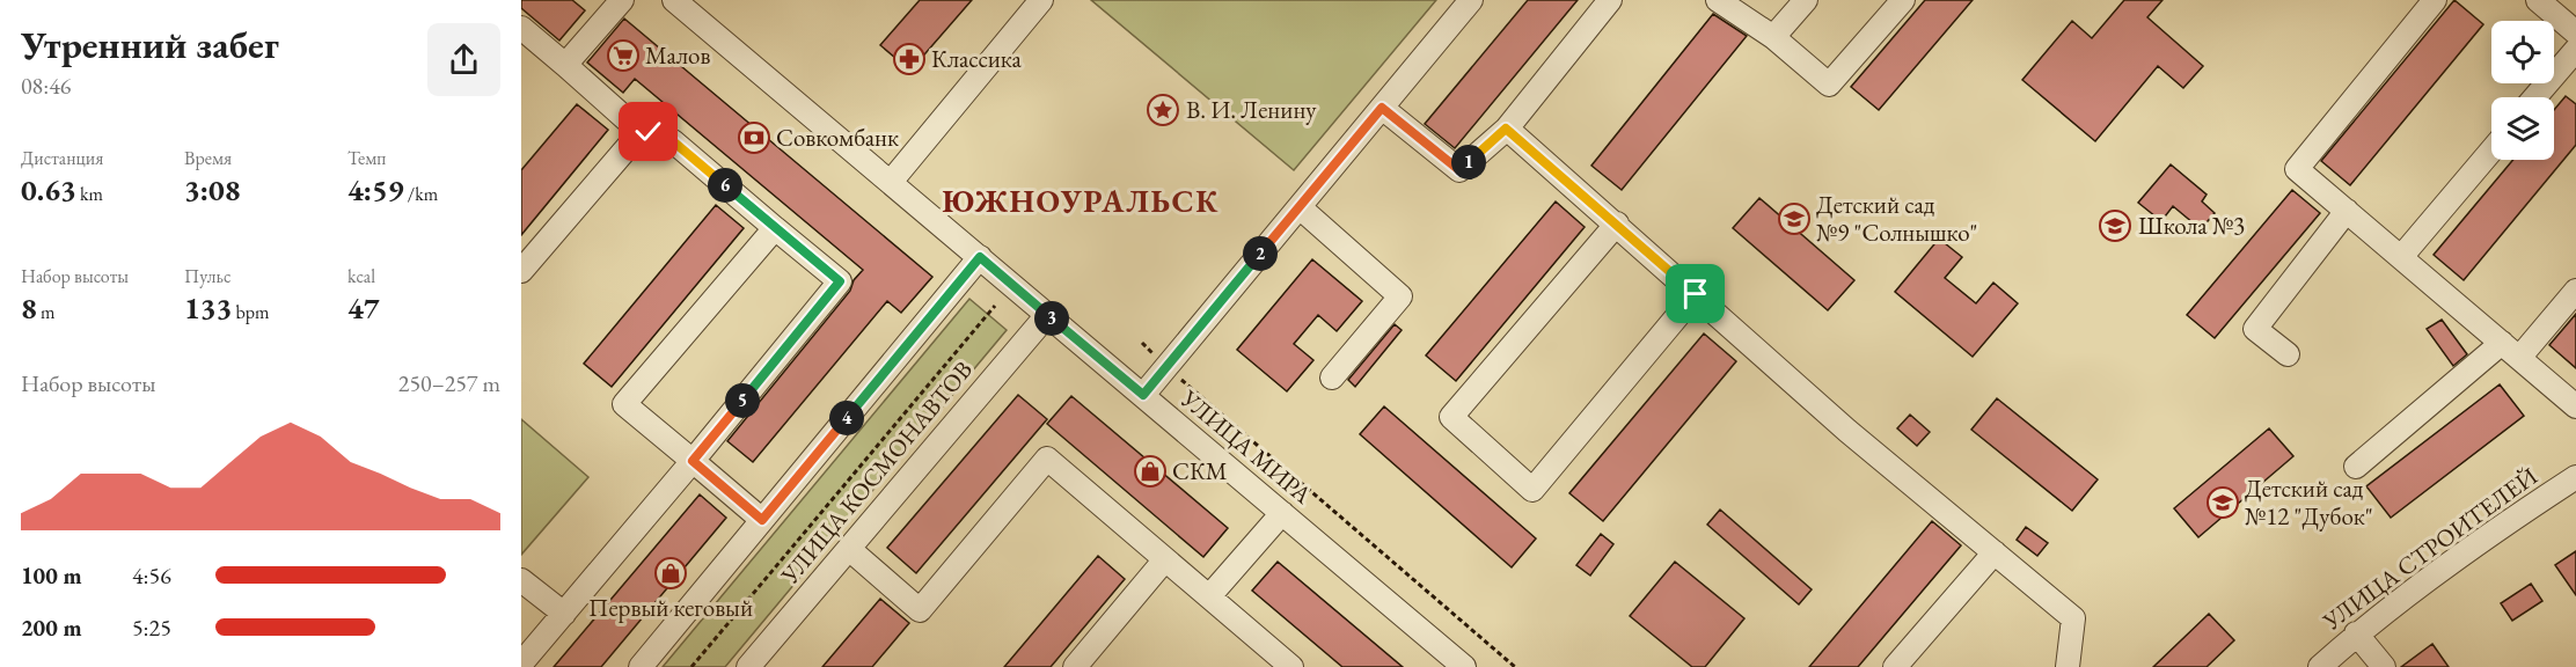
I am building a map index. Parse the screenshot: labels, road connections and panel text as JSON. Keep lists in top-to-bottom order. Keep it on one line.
{"streets":{"street":["УЛИЦА МИРА","УЛИЦА КОСМОНАВТОВ","УЛИЦА СТРОИТЕЛЕЙ"]},"crossings":[["УЛИЦА МИРА","УЛИЦА КОСМОНАВТОВ"]],"districts":["ЮЖНОУРАЛЬСК"],"places":{"supermarket":["Малов"],"pharmacy":["Классика"],"place":["В. И. Ленину"],"bank":["Совкомбанк"],"school or university":["Детский сад №9 \"Солнышко\"","Школа №3","Детский сад №12 \"Дубок\""],"shop":["СКМ","Первый кеговый"]},"page":{"heading":["Утренний забег","08:46"],"stats":[["Дистанция","0.63 km"],["Время","3:08"],["Темп","4:59 /km"],["Набор высоты","8 m"],["Пульс","133 bpm"],["kcal","47"]],"pins":["1","6","2","3","5","4"],"chart":["Набор высоты","250–257 m"],"list":[{"name":"100 m","note":"4:56"},{"name":"200 m","note":"5:25"}]}}
